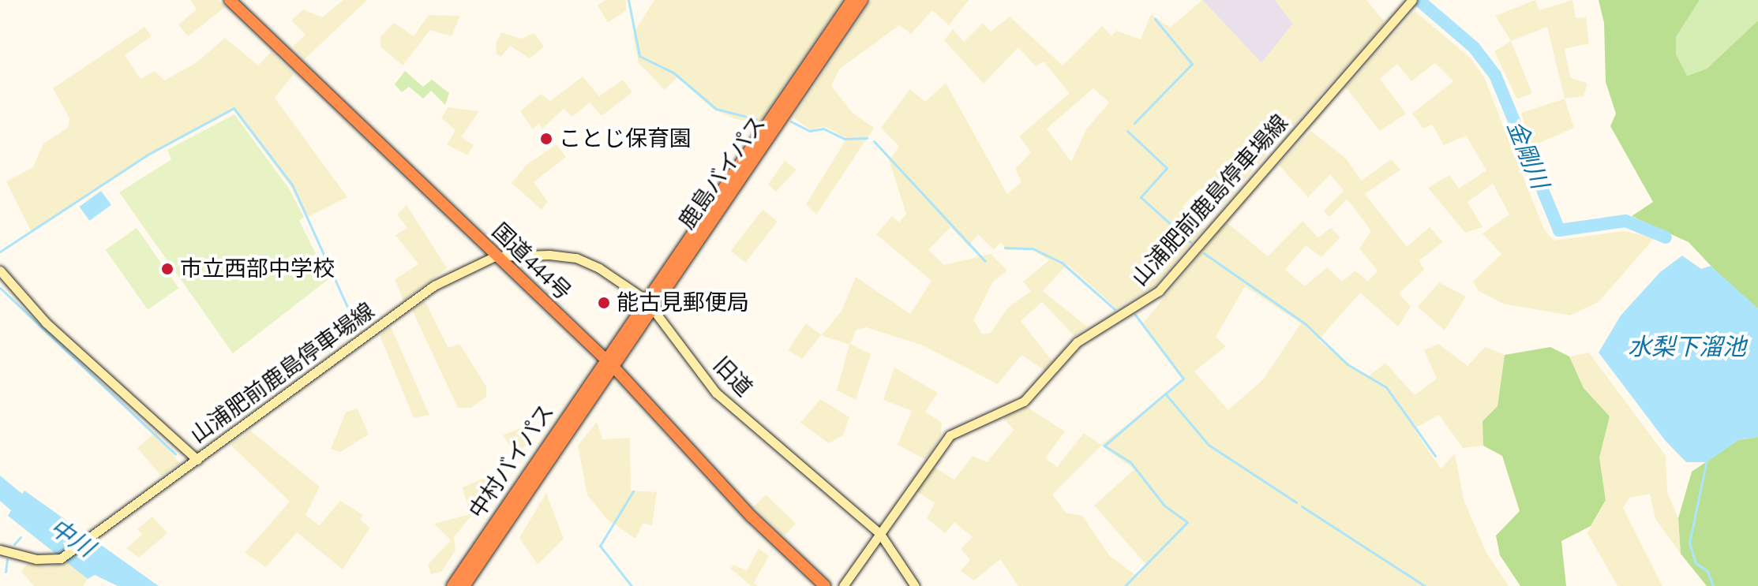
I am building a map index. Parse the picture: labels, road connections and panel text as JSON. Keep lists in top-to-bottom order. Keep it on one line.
{"streets":{"highway":["鹿島バイパス","国道444号","中村バイパス"],"main road":["山浦肥前鹿島停車場線","旧道"]},"crossings":[["鹿島バイパス","国道444号"],["鹿島バイパス","旧道"],["鹿島バイパス","中村バイパス"],["山浦肥前鹿島停車場線","国道444号"],["山浦肥前鹿島停車場線","旧道"],["国道444号","旧道"],["国道444号","中村バイパス"]],"water":["金剛川","水梨下溜池","中川"],"places":["ことじ保育園","市立西部中学校","能古見郵便局"]}
